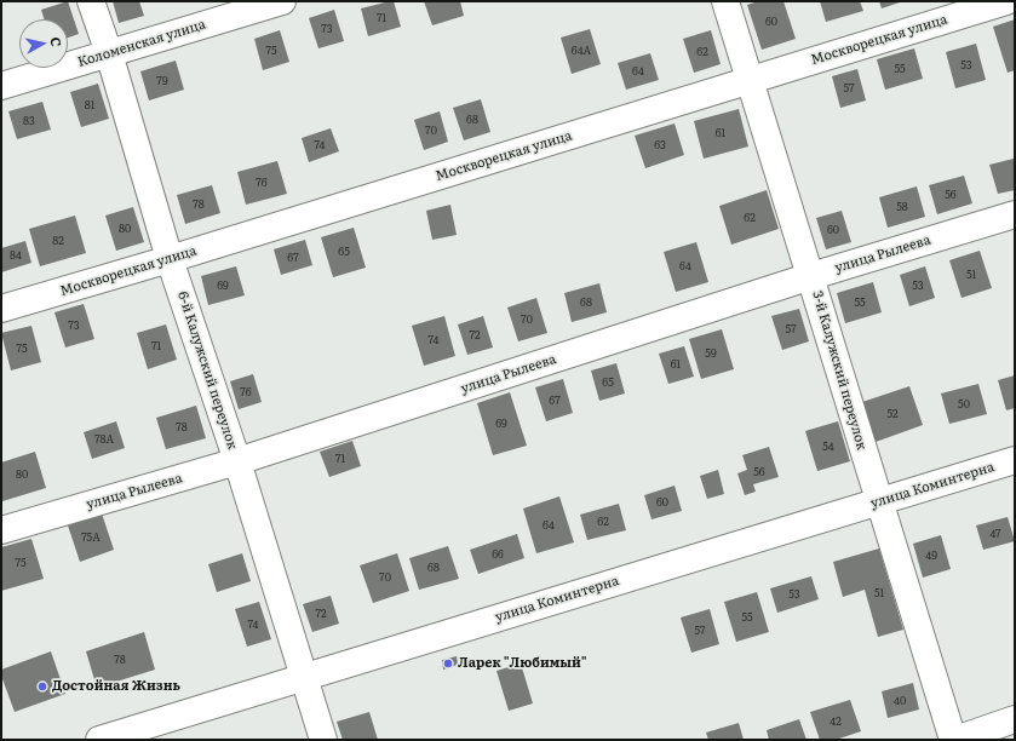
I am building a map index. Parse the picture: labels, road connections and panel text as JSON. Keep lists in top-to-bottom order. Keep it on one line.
{"streets":{"street":["Москворецкая улица","Коломенская улица","улица Рылеева","6-й Калужский переулок","3-й Калужский переулок","улица Коминтерна"]},"crossings":[["Москворецкая улица","6-й Калужский переулок"],["Москворецкая улица","3-й Калужский переулок"],["Коломенская улица","6-й Калужский переулок"],["улица Рылеева","6-й Калужский переулок"],["улица Рылеева","3-й Калужский переулок"],["6-й Калужский переулок","улица Коминтерна"],["3-й Калужский переулок","улица Коминтерна"]],"places":["Ларек \"Любимый\"","Достойная Жизнь"],"house_numbers":["71","60","73","75","64А","62","53","55","64","79","57","81","68","83","70","61","74","63","76","56","78","58","62","80","60","82","65","84","67","64","51","69","53","68","55","70","73","57","72","74","71","75","59","61","65","76","67","50","52","69","78","78А","54","71","56","80","60","62","64","47","75А","66","49","75","68","70","51","53","72","55","74","57","78","40","42"],"north":"right"}
